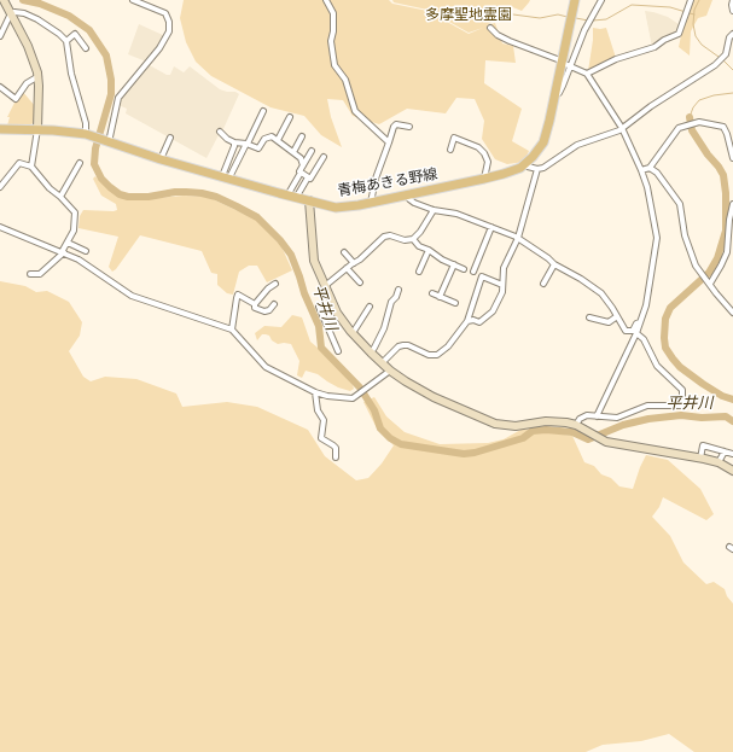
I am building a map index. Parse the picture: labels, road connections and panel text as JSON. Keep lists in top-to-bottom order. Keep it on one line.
{"streets":{"main road":["青梅あきる野線"]},"water":["平井川"],"parks":["多摩聖地霊園"]}
